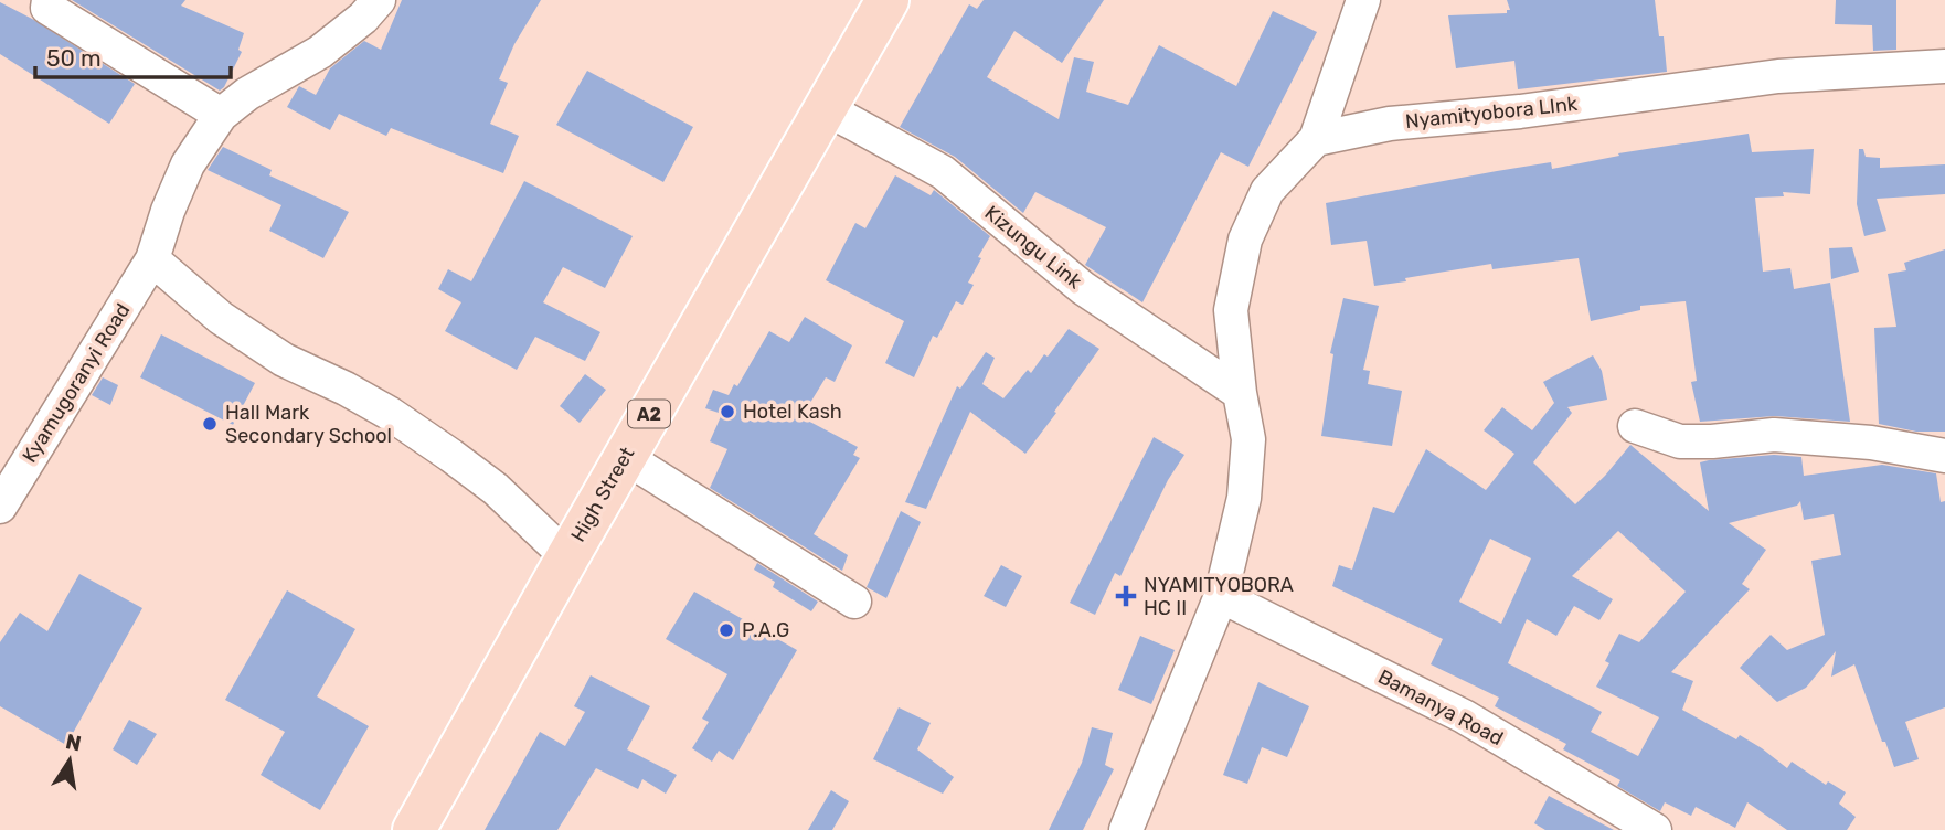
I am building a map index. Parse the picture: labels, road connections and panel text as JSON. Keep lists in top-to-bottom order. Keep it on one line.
{"streets":{"main road":["A2","High Street"],"street":["Nyamityobora LInk","Kizungu Link","Kyamugoranyi Road","Bamanya Road"]},"crossings":[["Kizungu Link","High Street"]],"places":{"other":["Hotel Kash","Hall Mark Secondary School","P.A.G"],"health":["NYAMITYOBORA HC II"]},"scale_bar":"50 m","north":"top"}
